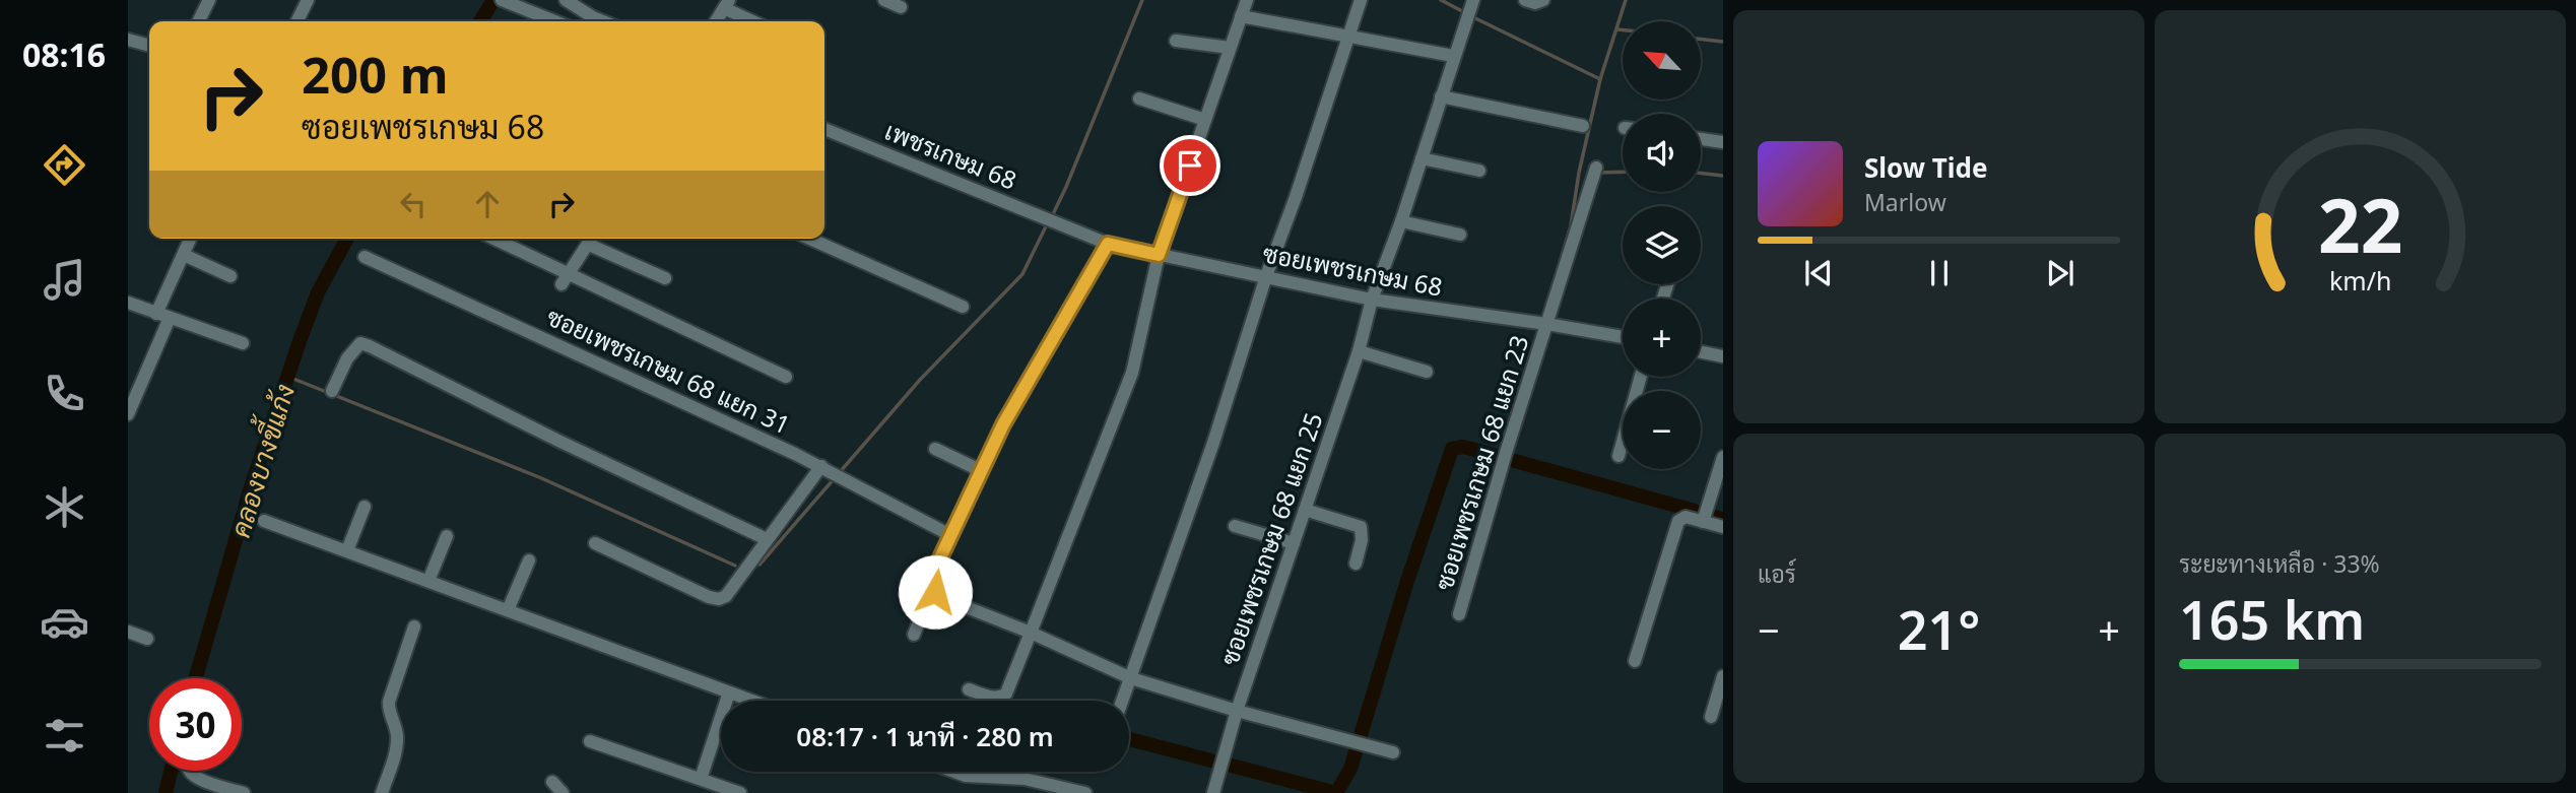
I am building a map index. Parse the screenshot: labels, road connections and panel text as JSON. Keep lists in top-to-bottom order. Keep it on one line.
{"streets":{"street":["เพชรเกษม 68","ซอยเพชรเกษม 68","ซอยเพชรเกษม 68 แยก 31","ซอยเพชรเกษม 68 แยก 23","ซอยเพชรเกษม 68 แยก 25"]},"crossings":[["เพชรเกษม 68","ซอยเพชรเกษม 68"],["ซอยเพชรเกษม 68","ซอยเพชรเกษม 68 แยก 23"],["ซอยเพชรเกษม 68","ซอยเพชรเกษม 68 แยก 25"]],"water":["คลองบางขี้แก้ง"],"north":"top left","page":{"tabs":"08:16","map_buttons":["+","−"],"turn":["200 m","ซอยเพชรเกษม 68"],"song":["Slow Tide","Marlow"],"tile":["แอร์",["ระยะทางเหลือ · 33%","165 km"]],"heat":["−","21°","+"],"limit":"30","trip":"08:17 · 1 นาที · 280 m","gauge":["22","km/h"]}}
